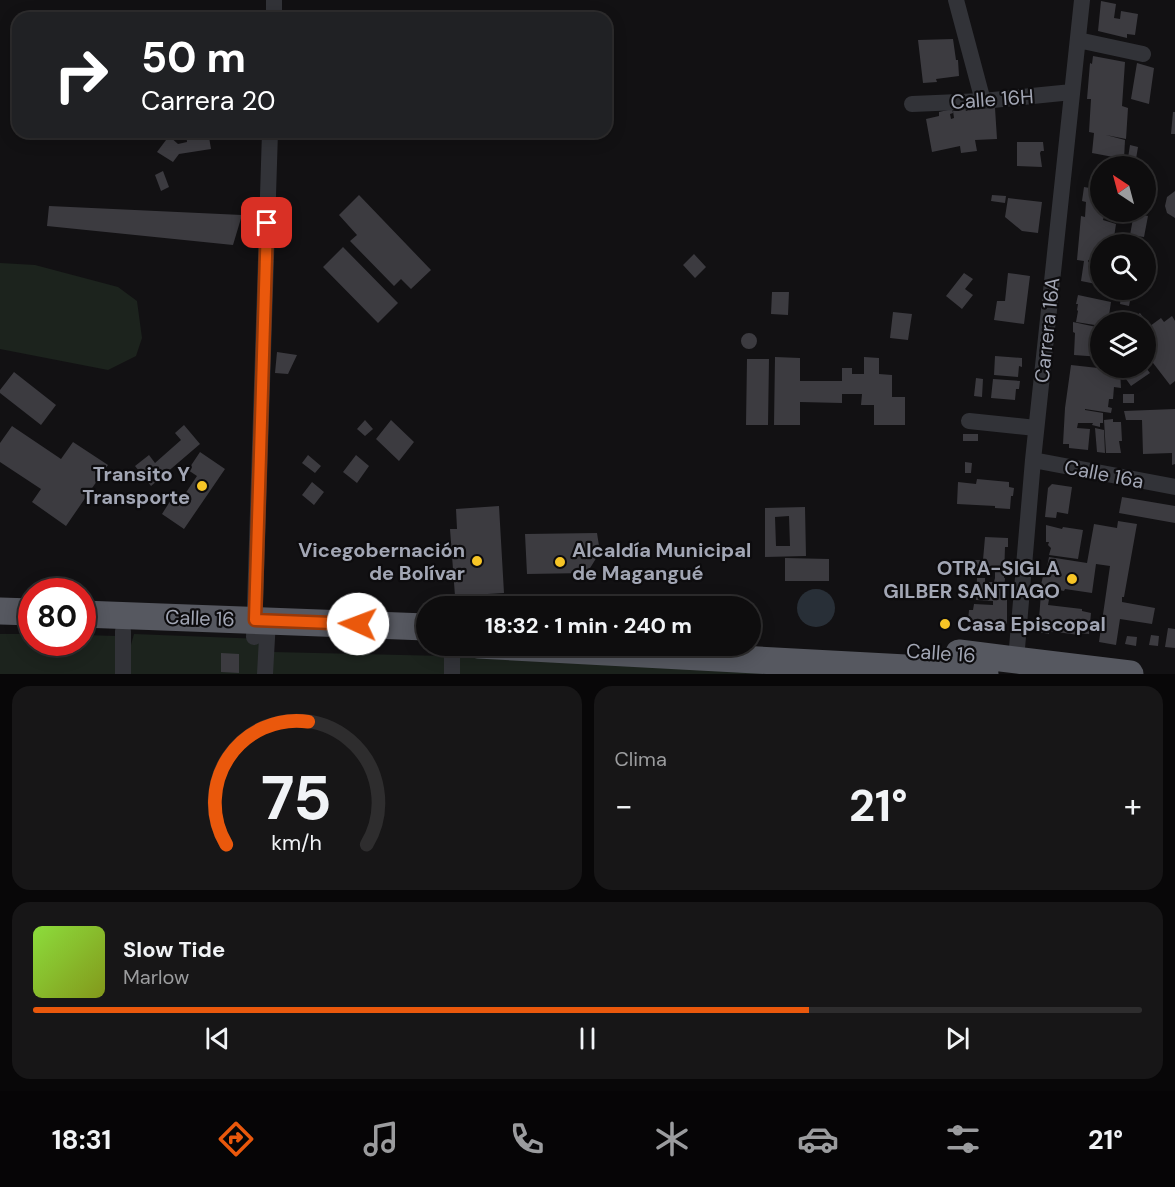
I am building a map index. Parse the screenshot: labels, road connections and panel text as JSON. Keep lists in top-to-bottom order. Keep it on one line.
{"streets":{"highway":["Calle 16"],"street":["Calle 16H","Carrera 16A","Calle 16a"]},"crossings":[["Calle 16H","Carrera 16A"],["Carrera 16A","Calle 16a"],["Carrera 16A","Calle 16"]],"places":["Transito Y Transporte","Vicegobernación de Bolívar","Alcaldía Municipal de Magangué","OTRA-SIGLA GILBER SANTIAGO","Casa Episcopal"],"north":"top left","page":{"turn":["50 m","Carrera 20"],"limit":"80","trip":"18:32 · 1 min · 240 m","tile":"Clima","heat":["−","21°","+"],"song":["Slow Tide","Marlow"],"tabs":["18:31","21°"],"gauge":["75","km/h"]}}
